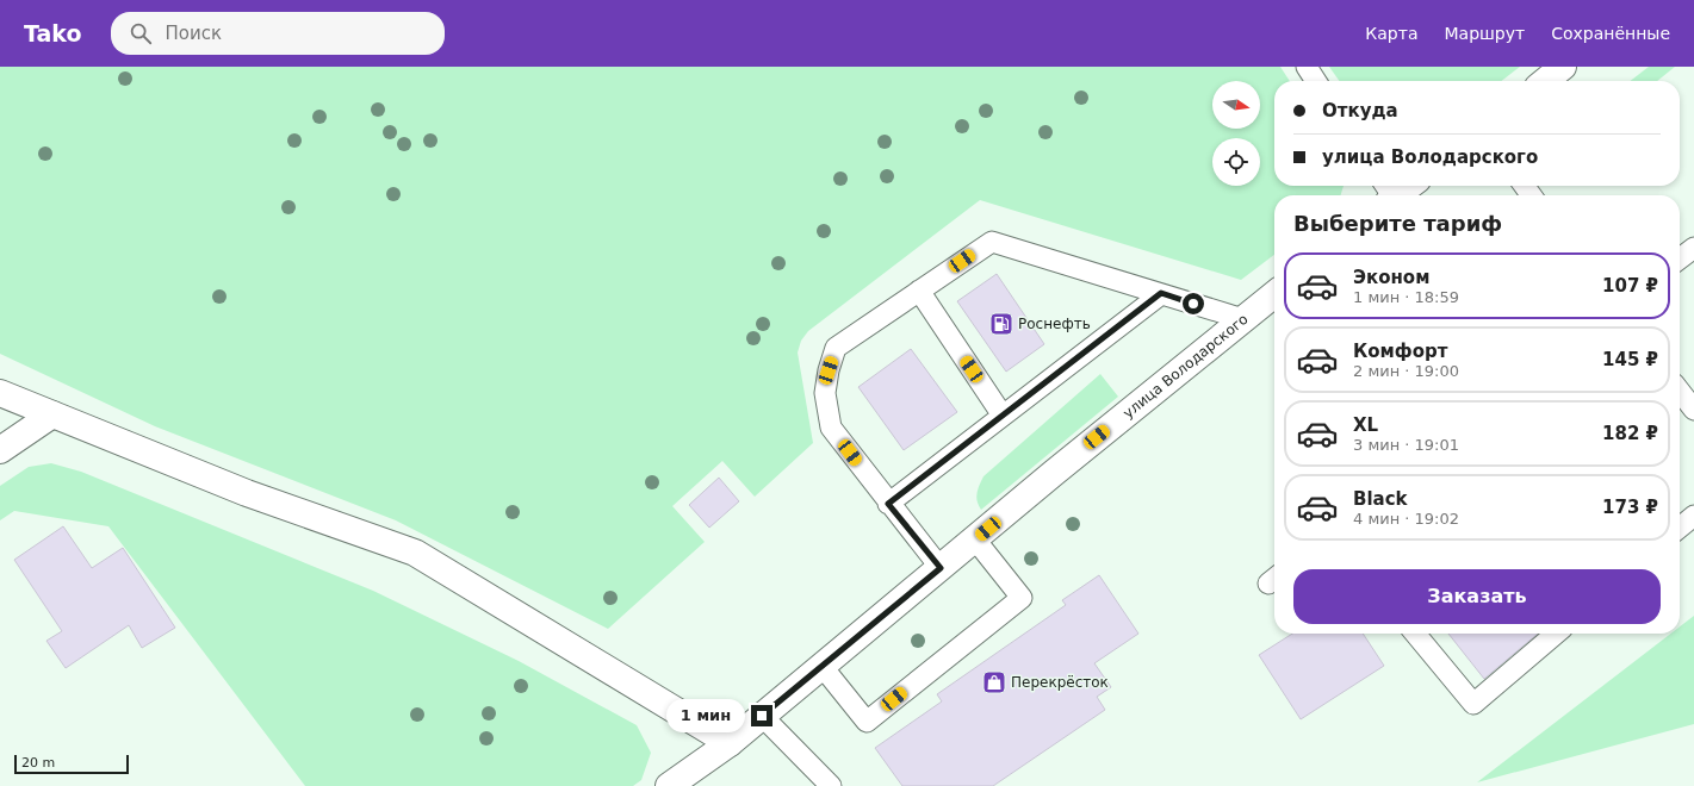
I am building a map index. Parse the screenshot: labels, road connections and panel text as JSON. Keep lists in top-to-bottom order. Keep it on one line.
{"streets":{"street":["улица Володарского"]},"places":{"fuel station":["Роснефть"],"shop":["Перекрёсток"]},"scale_bar":"20 m","north":"right","page":{"header":"Tako","search":"Поиск","nav":["Карта","Маршрут","Сохранённые"],"banner":["Откуда","улица Володарского"],"heading":"Выберите тариф","list":[{"name":"Эконом","note":"1 мин · 18:59","value":"107 ₽"},{"name":"Комфорт","note":"2 мин · 19:00","value":"145 ₽"},{"name":"XL","note":"3 мин · 19:01","value":"182 ₽"},{"name":"Black","note":"4 мин · 19:02","value":"173 ₽"}],"buttons":"Заказать","bubble":"1 мин","scale":"20 m"}}
